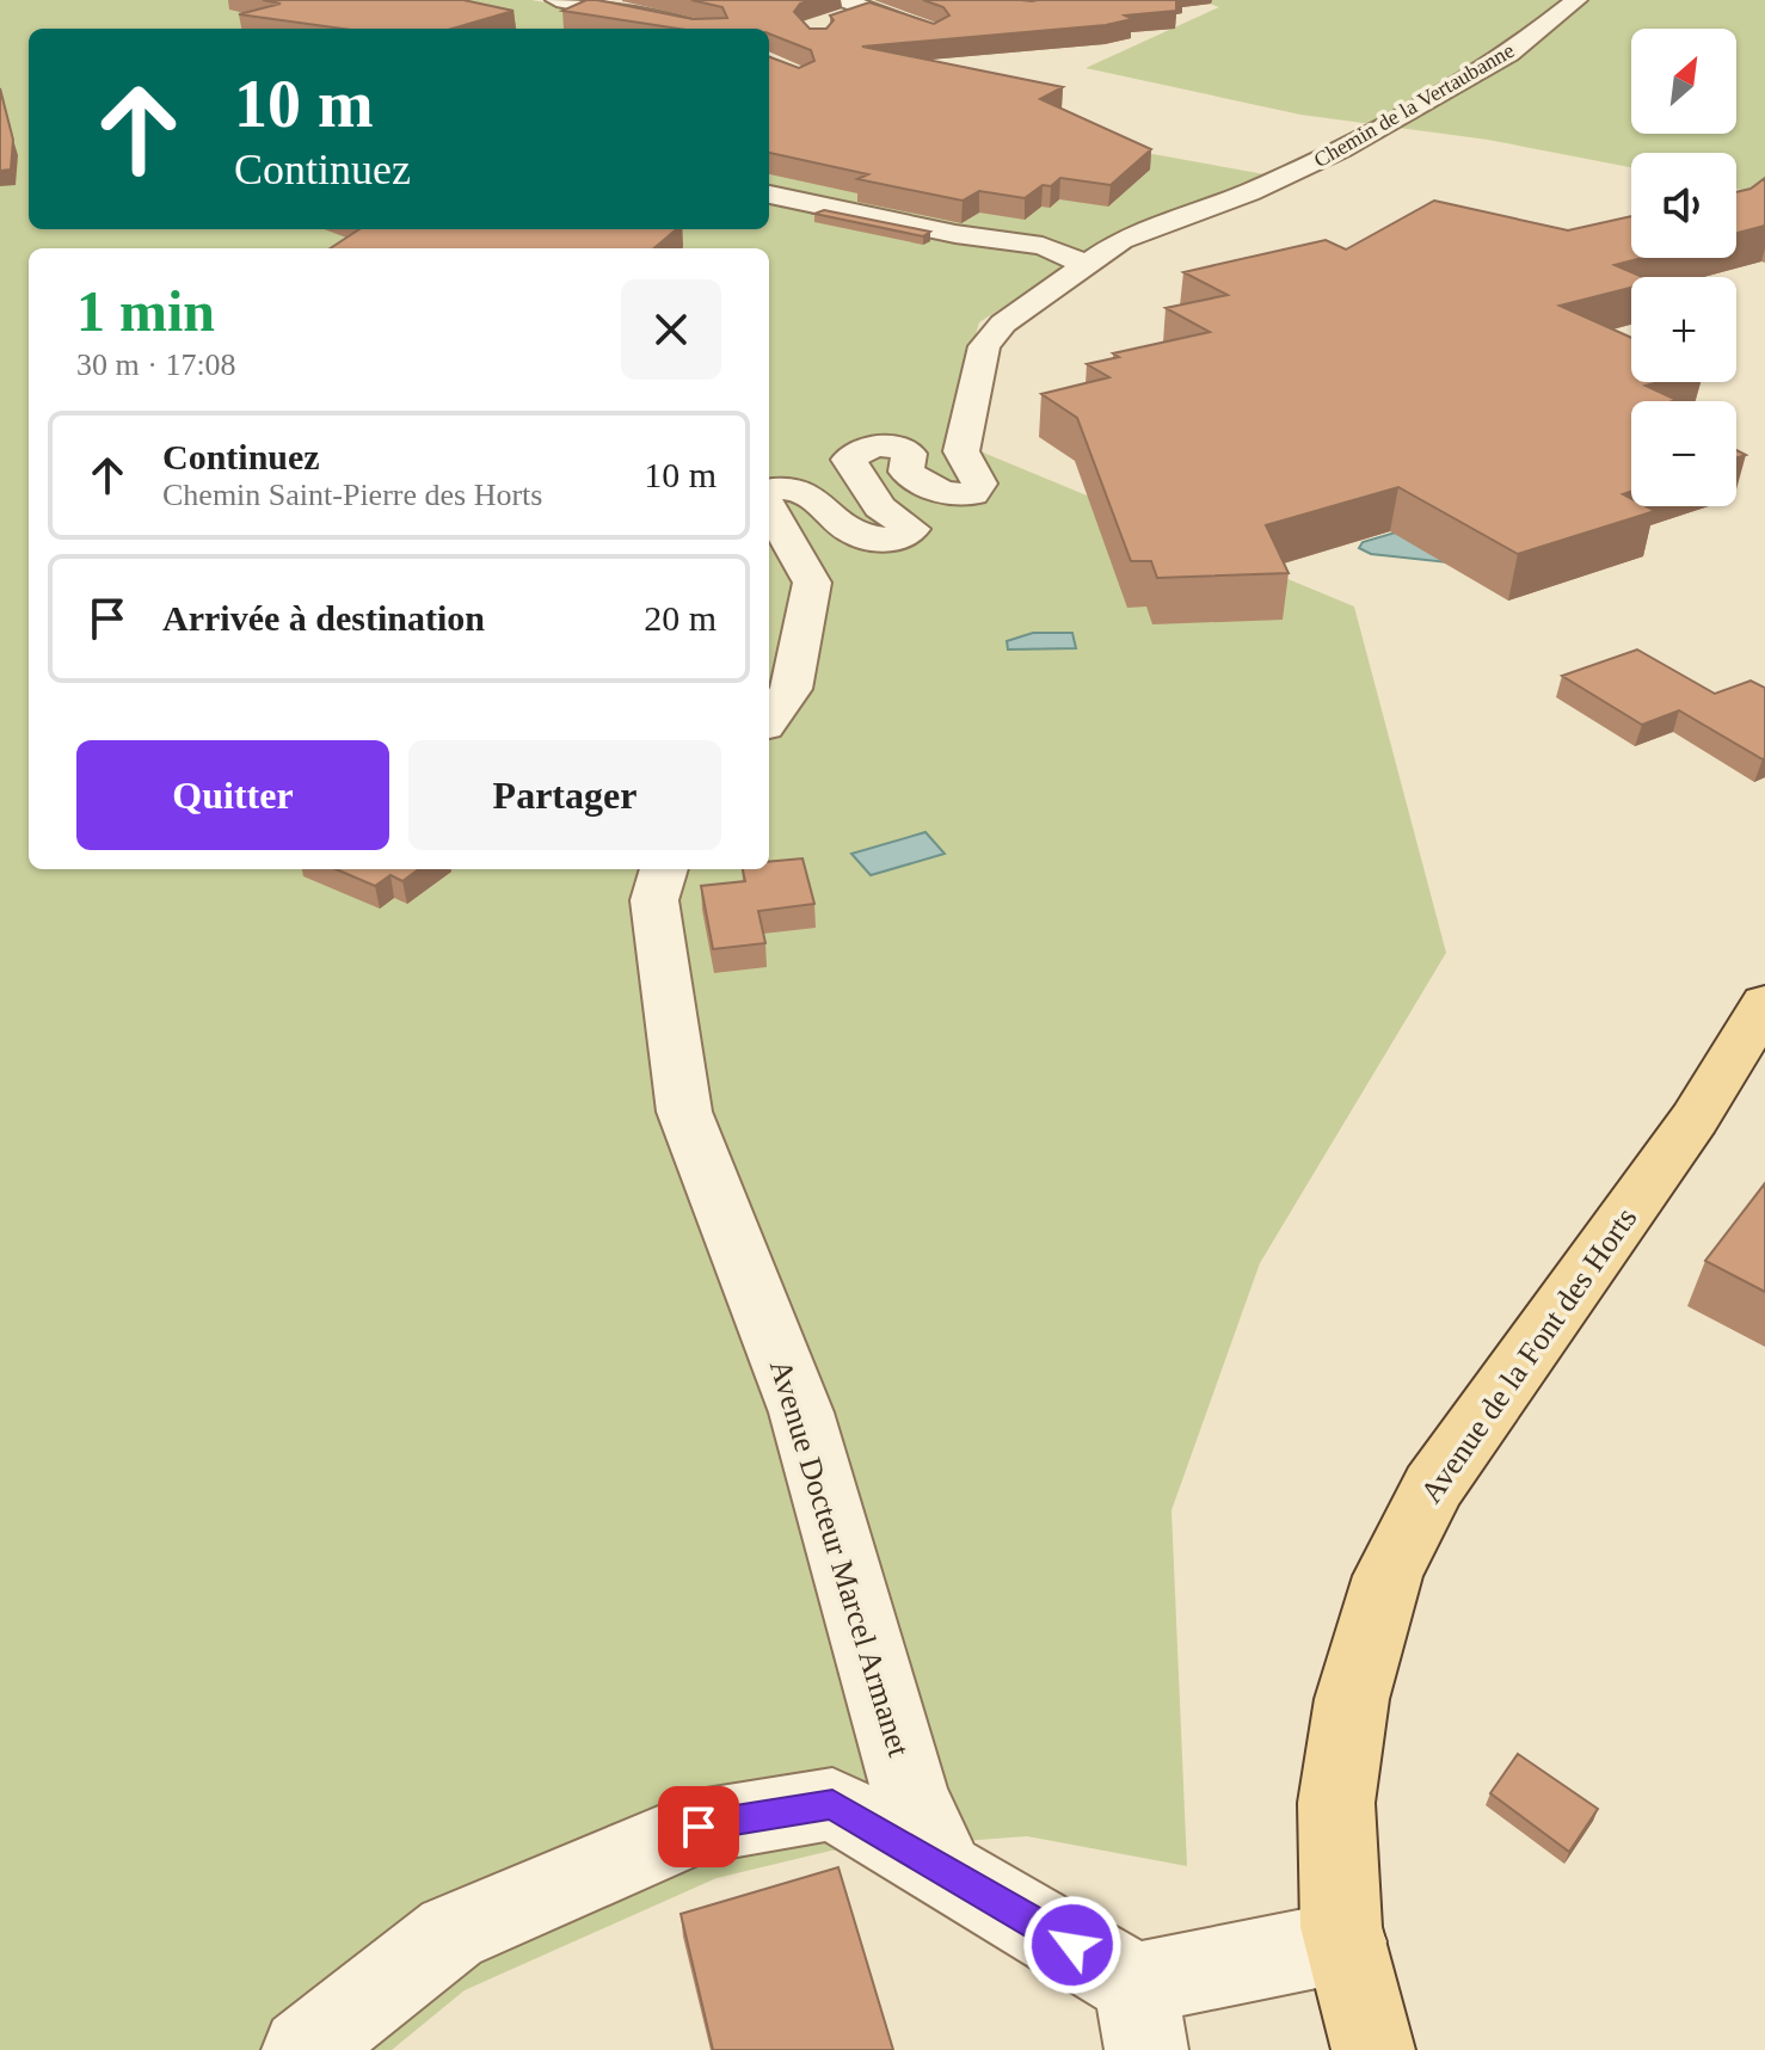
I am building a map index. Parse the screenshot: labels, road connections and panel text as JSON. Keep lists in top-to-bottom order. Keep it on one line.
{"streets":{"main road":["Avenue de la Font des Horts"],"street":["Chemin de la Vertaubanne","Avenue Docteur Marcel Armanet"]},"north":"top right","page":{"map_buttons":["+","−"],"turn":["10 m","Continuez"],"heading":["1 min","30 m · 17:08"],"list":[{"name":"Continuez","note":"Chemin Saint-Pierre des Horts","value":"10 m"},{"name":"Arrivée à destination","value":"20 m"}],"buttons":["Quitter","Partager"]}}
